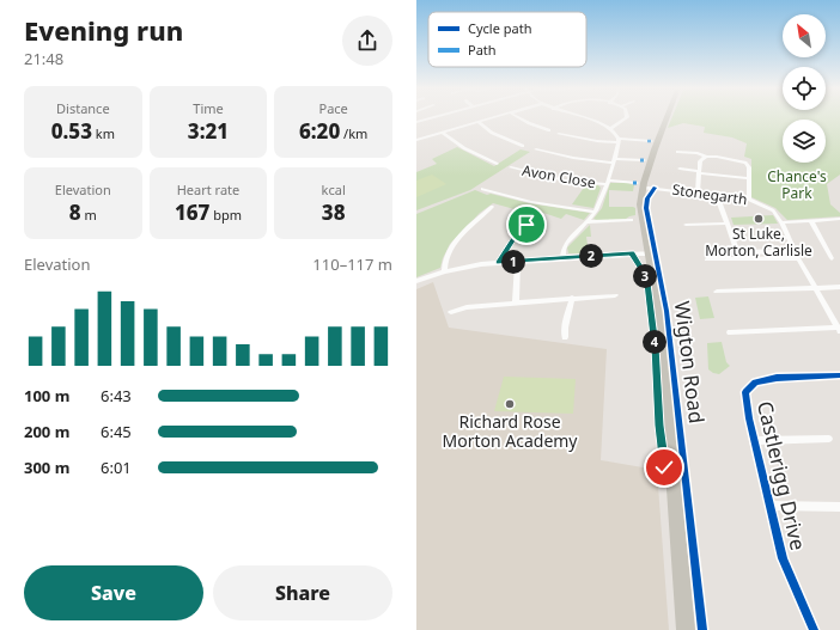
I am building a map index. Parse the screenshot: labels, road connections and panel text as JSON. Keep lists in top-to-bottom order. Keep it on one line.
{"streets":{"main road":["Wigton Road"],"street":["Avon Close","Stonegarth","Castlerigg Drive"]},"crossings":[["Avon Close","Stonegarth"],["Avon Close","Wigton Road"],["Stonegarth","Wigton Road"]],"parks":["Chance's Park"],"places":["St Luke, Morton, Carlisle","Richard Rose Morton Academy"],"legend":["Cycle path","Path"],"north":"top left","page":{"heading":["Evening run","21:48"],"stats":[["Distance","0.53 km"],["Time","3:21"],["Pace","6:20 /km"],["Elevation","8 m"],["Heart rate","167 bpm"],["kcal","38"]],"chart":["Elevation","110–117 m"],"pins":["2","1","3","4"],"list":[{"name":"100 m","note":"6:43"},{"name":"200 m","note":"6:45"},{"name":"300 m","note":"6:01"}],"buttons":["Save","Share"]}}
